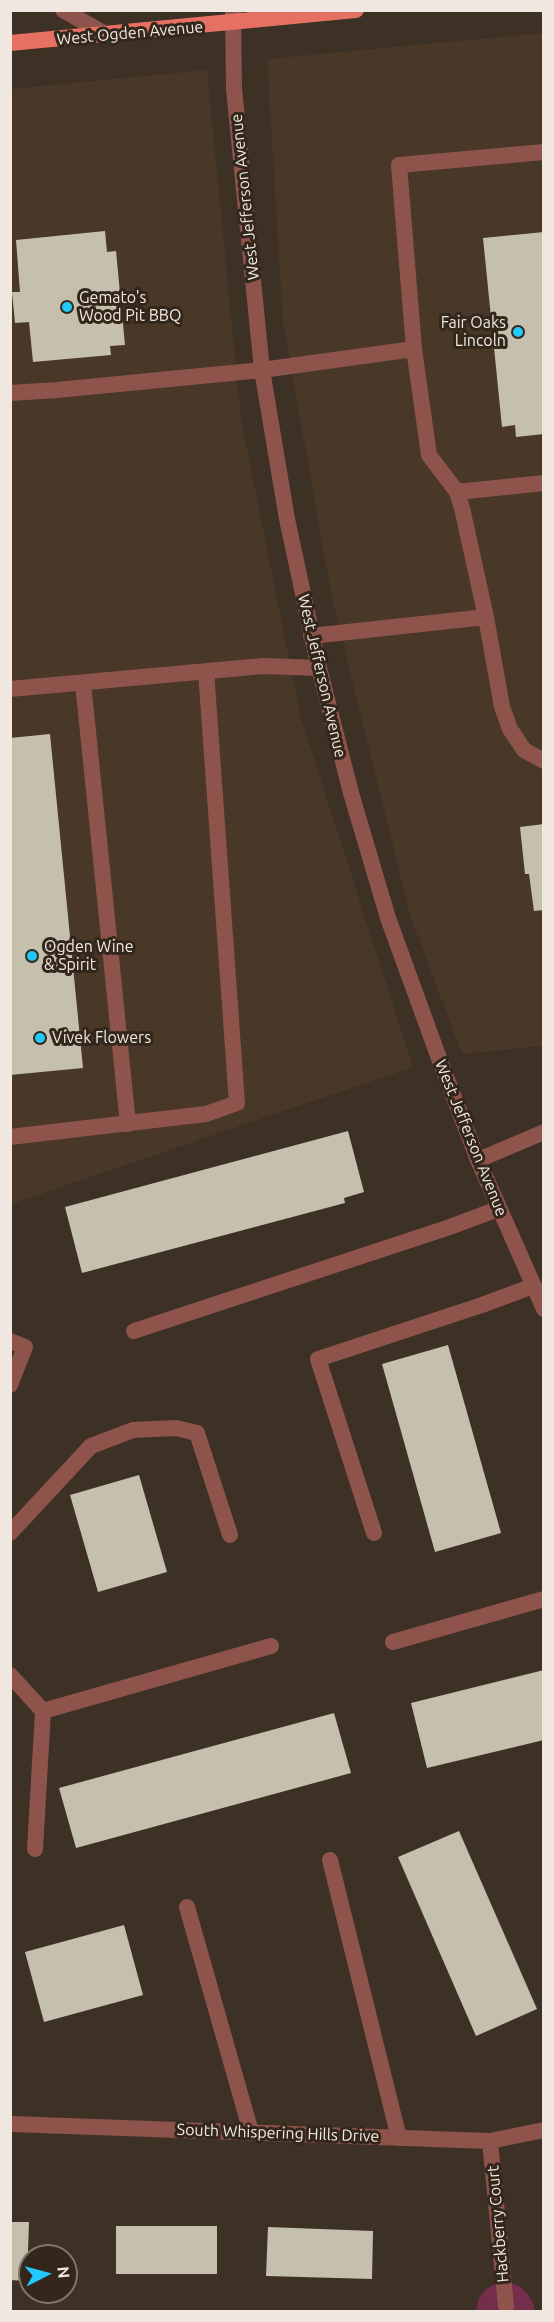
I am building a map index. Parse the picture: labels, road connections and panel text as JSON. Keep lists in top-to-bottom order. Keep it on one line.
{"streets":{"main road":["West Ogden Avenue"],"street":["West Jefferson Avenue","South Whispering Hills Drive","Hackberry Court"]},"crossings":[["West Ogden Avenue","West Jefferson Avenue"],["South Whispering Hills Drive","Hackberry Court"]],"places":["Gemato's Wood Pit BBQ","Fair Oaks Lincoln","Ogden Wine & Spirit","Vivek Flowers"],"north":"right"}
